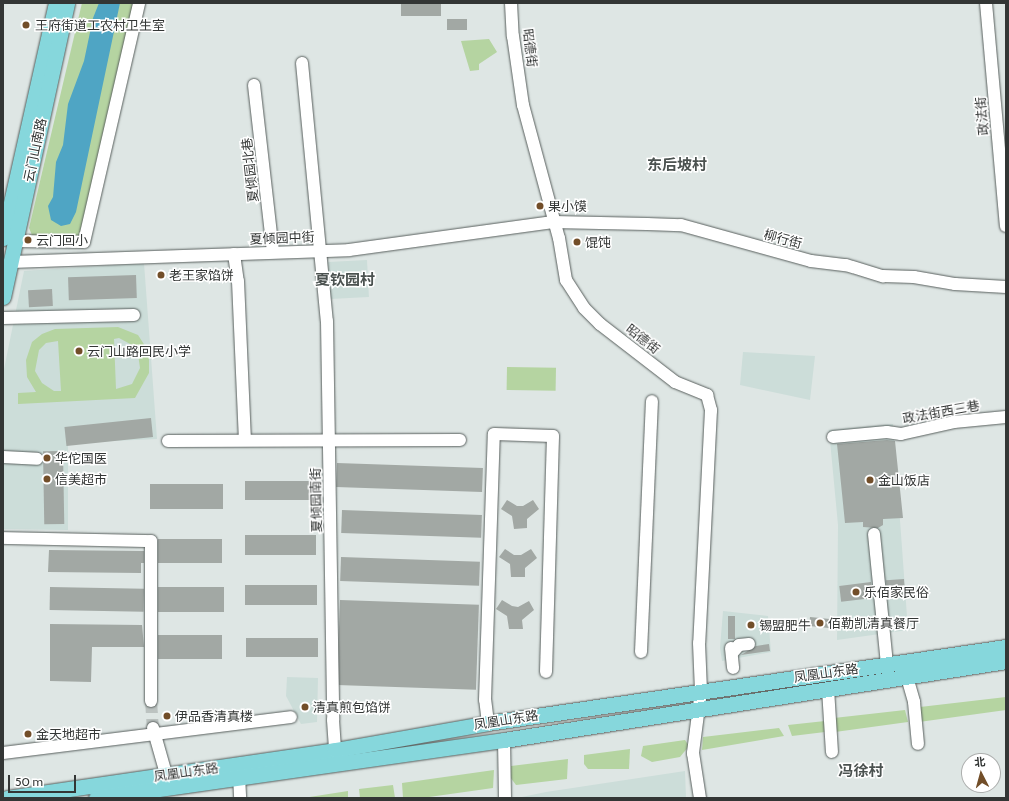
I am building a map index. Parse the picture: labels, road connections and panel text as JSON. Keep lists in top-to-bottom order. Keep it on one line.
{"streets":{"main road":["云门山南路","凤凰山东路"],"street":["昭德街","政法街","夏倾园北巷","夏倾园中街","柳行街","政法街西三巷","夏倾园南街"]},"crossings":[["昭德街","夏倾园中街"],["昭德街","柳行街"],["昭德街","凤凰山东路"],["云门山南路","夏倾园中街"],["夏倾园北巷","夏倾园中街"],["夏倾园中街","柳行街"],["夏倾园中街","夏倾园南街"],["夏倾园南街","凤凰山东路"]],"districts":["东后坡村","夏钦园村","冯徐村"],"places":["王府街道工农村卫生室","果小馍","云门回小","馄饨","老王家馅饼","云门山路回民小学","华佗国医","信美超市","金山饭店","乐佰家民俗","佰勒凯清真餐厅","锡盟肥牛","清真煎包馅饼","伊品香清真楼","金天地超市"],"scale_bar":"50 m","north":"top"}
